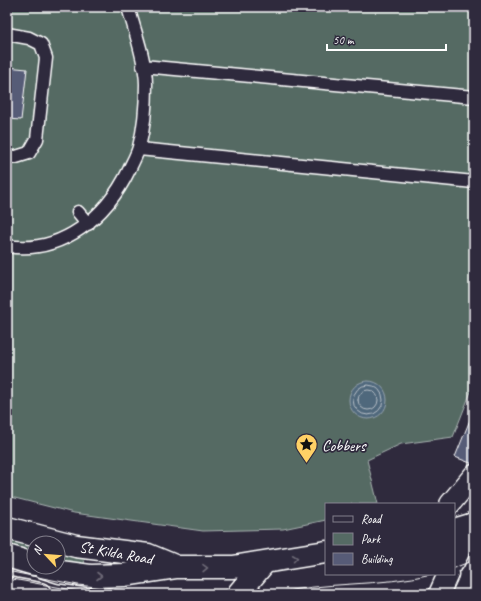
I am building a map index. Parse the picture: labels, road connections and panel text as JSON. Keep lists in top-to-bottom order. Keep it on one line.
{"streets":{"main road":["St Kilda Road"]},"places":{"place":["Cobbers"]},"legend":["Road","Park","Building"],"scale_bar":"50 m","north":"top left"}
